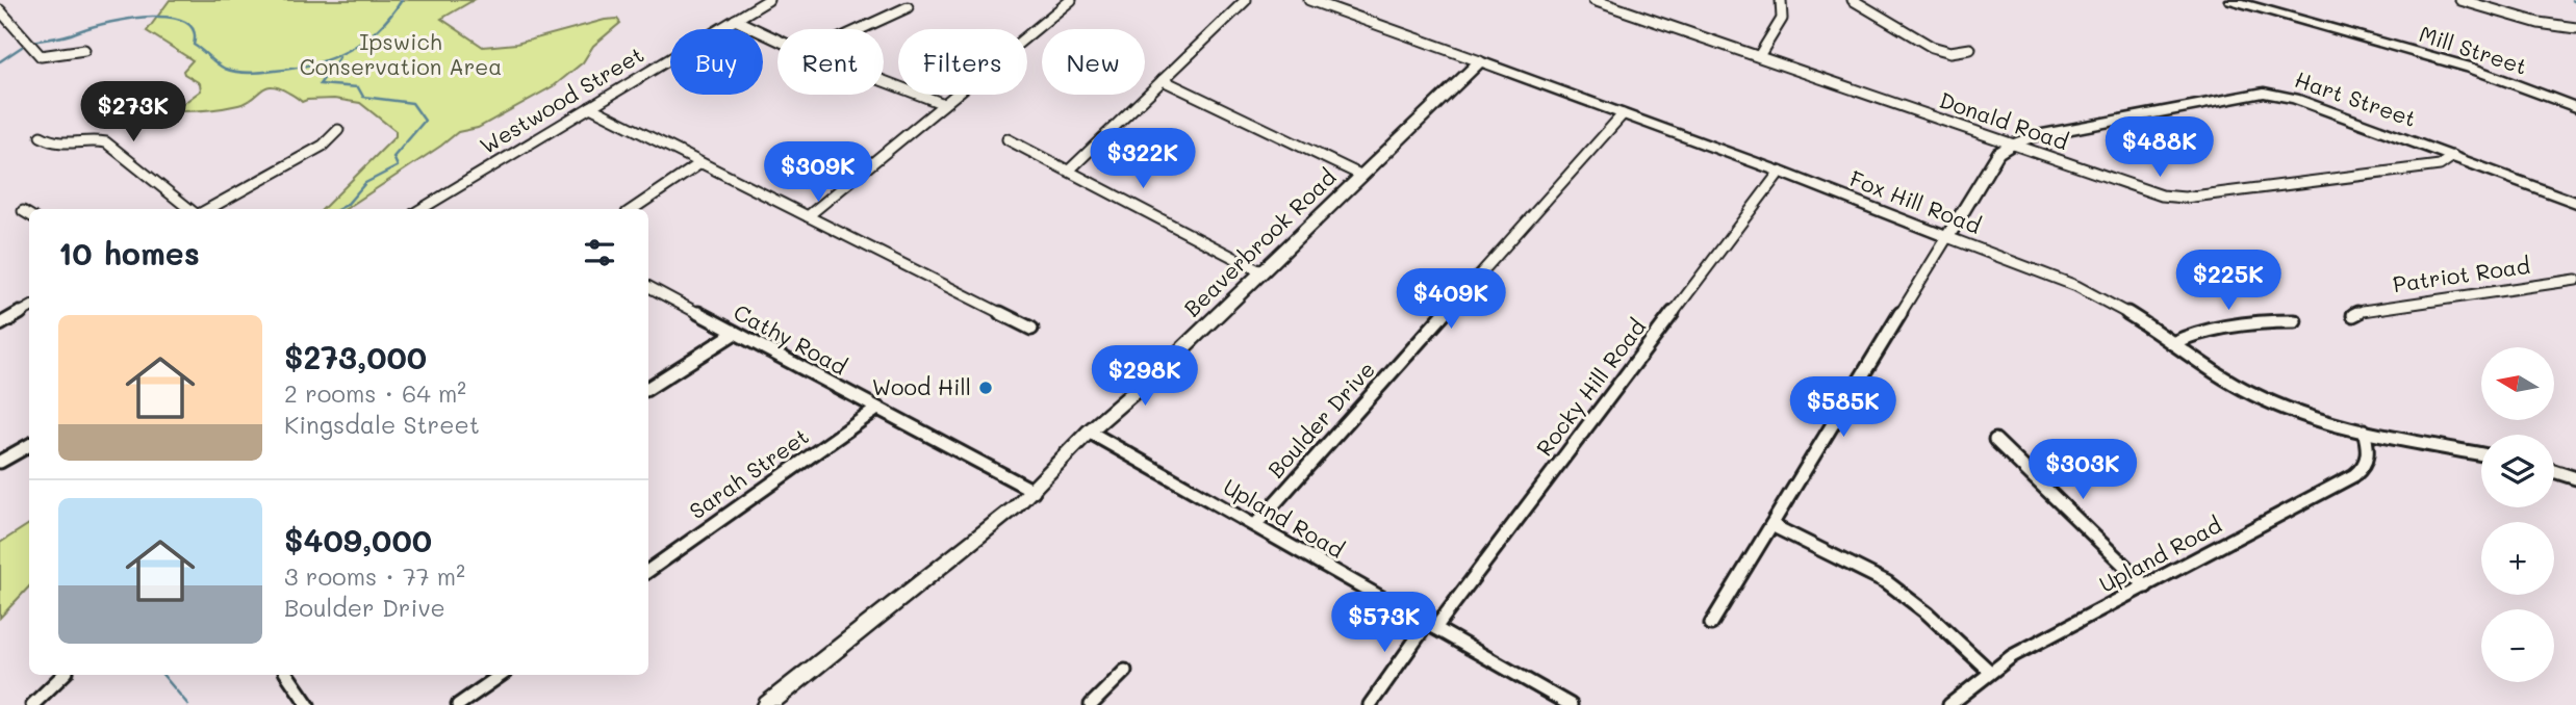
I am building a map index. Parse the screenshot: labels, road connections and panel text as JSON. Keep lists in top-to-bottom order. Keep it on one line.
{"streets":{"street":["Mill Street","Hart Street","Westwood Street","Donald Road","Fox Hill Road","Beaverbrook Road","Patriot Road","Cathy Road","Rocky Hill Road","Boulder Drive","Sarah Street","Upland Road"]},"crossings":[["Hart Street","Donald Road"],["Hart Street","Fox Hill Road"],["Fox Hill Road","Beaverbrook Road"],["Fox Hill Road","Rocky Hill Road"],["Fox Hill Road","Boulder Drive"],["Fox Hill Road","Upland Road"],["Beaverbrook Road","Cathy Road"],["Beaverbrook Road","Upland Road"],["Cathy Road","Sarah Street"],["Rocky Hill Road","Upland Road"],["Boulder Drive","Upland Road"]],"parks":["Ipswich Conservation Area"],"places":["Wood Hill"],"north":"left","page":{"chip":["Buy","Rent","Filters","New"],"price":["$273K","$488K","$322K","$309K","$225K","$409K","$298K","$585K","$303K","$573K"],"heading":"10 homes","list":[{"name":"$273,000","note":"2 rooms · 64 m² · Kingsdale Street"},{"name":"$409,000","note":"3 rooms · 77 m² · Boulder Drive"}],"map_buttons":["+","−"]}}
